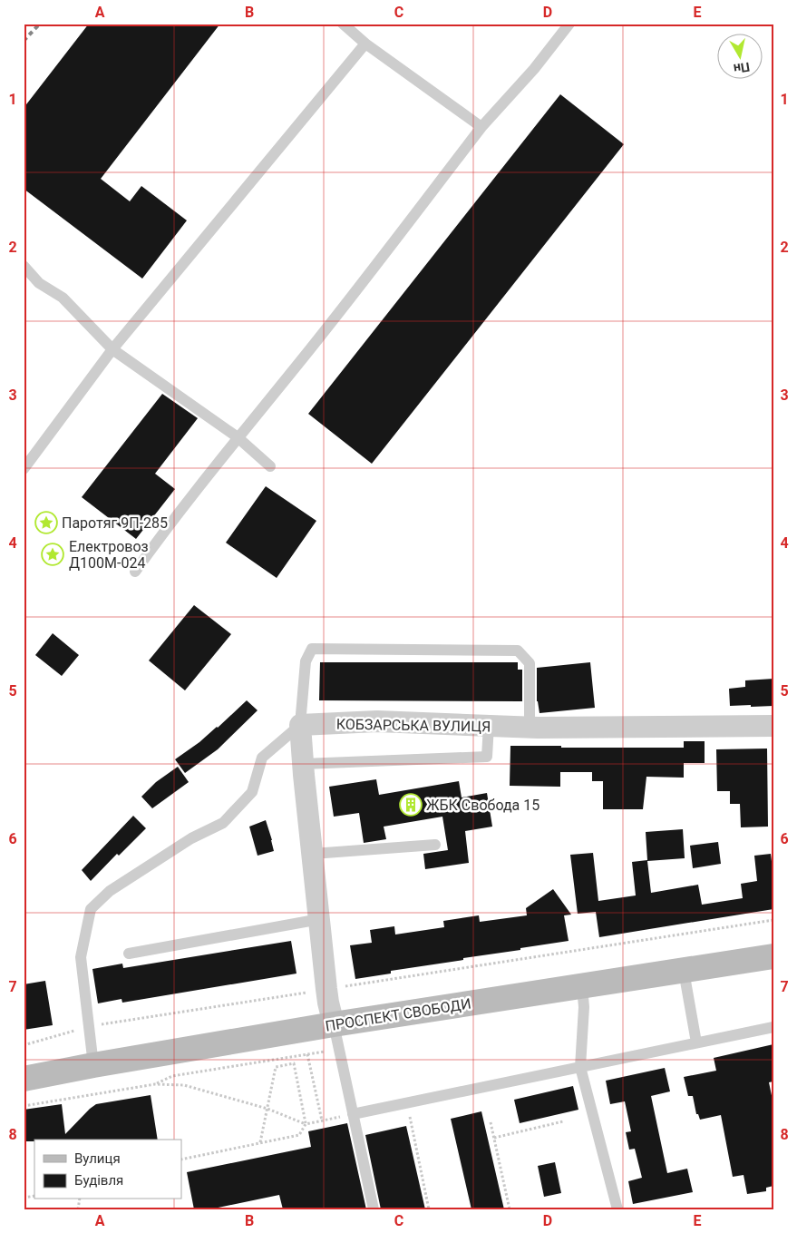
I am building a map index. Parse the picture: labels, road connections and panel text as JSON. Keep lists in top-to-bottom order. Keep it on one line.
{"streets":{"main road":["ПРОСПЕКТ СВОБОДИ"],"street":["КОБЗАРСЬКА ВУЛИЦЯ"]},"places":{"place":["Паротяг 9П-285","Електровоз Д100М-024"],"building":["ЖБК Свобода 15"]},"legend":["Вулиця","Будівля"],"north":"bottom","grid":{"columns":["A","B","C","D","E"],"rows":["1","2","3","4","5","6","7","8"]}}
